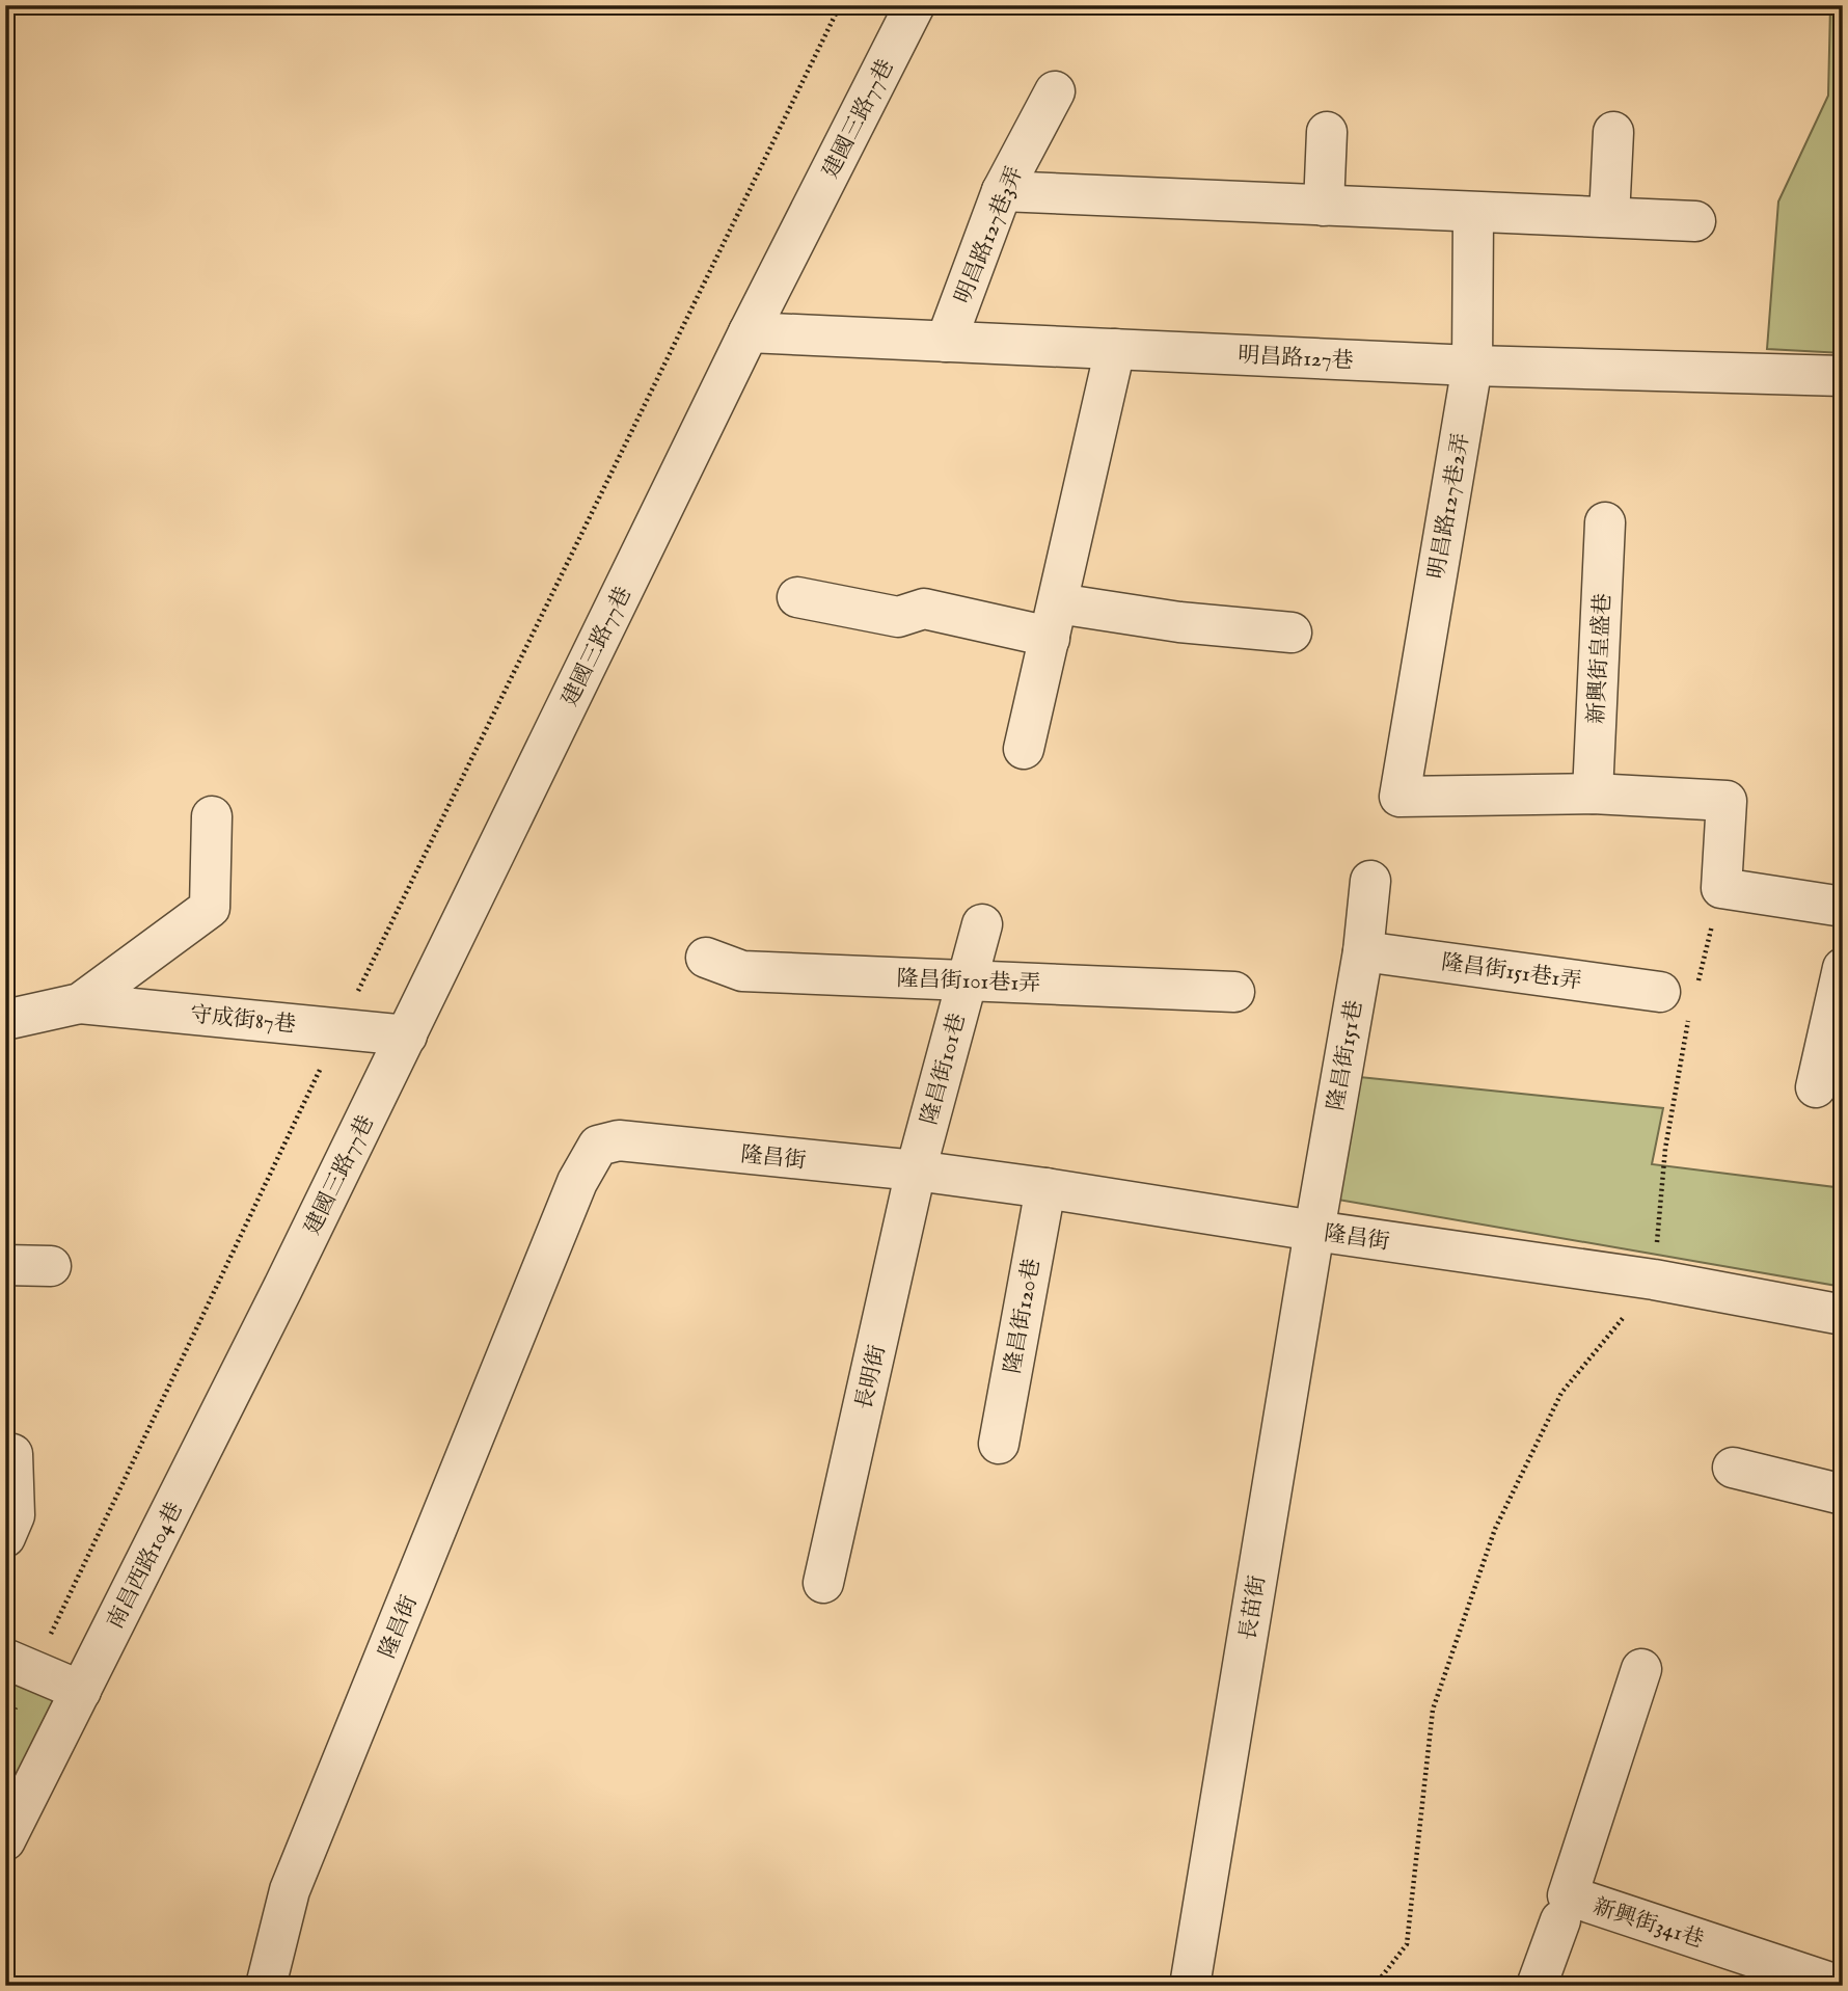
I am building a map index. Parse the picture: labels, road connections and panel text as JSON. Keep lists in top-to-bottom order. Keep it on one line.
{"streets":{"street":["建國三路77巷","明昌路127巷3弄","明昌路127巷","明昌路127巷2弄","新興街皇盛巷","隆昌街151巷1弄","隆昌街101巷1弄","守成街87巷","隆昌街151巷","隆昌街101巷","隆昌街","隆昌街120巷","長明街","南昌西路104巷","長苗街","新興街341巷"]},"crossings":[["建國三路77巷","明昌路127巷"],["建國三路77巷","守成街87巷"],["建國三路77巷","南昌西路104巷"],["明昌路127巷3弄","明昌路127巷"],["明昌路127巷","明昌路127巷2弄"],["明昌路127巷2弄","新興街皇盛巷"],["隆昌街151巷1弄","隆昌街151巷"],["隆昌街101巷1弄","隆昌街101巷"],["隆昌街151巷","隆昌街"],["隆昌街151巷","長苗街"],["隆昌街101巷","隆昌街"],["隆昌街101巷","長明街"],["隆昌街","隆昌街120巷"],["隆昌街","長明街"],["隆昌街","長苗街"]]}
